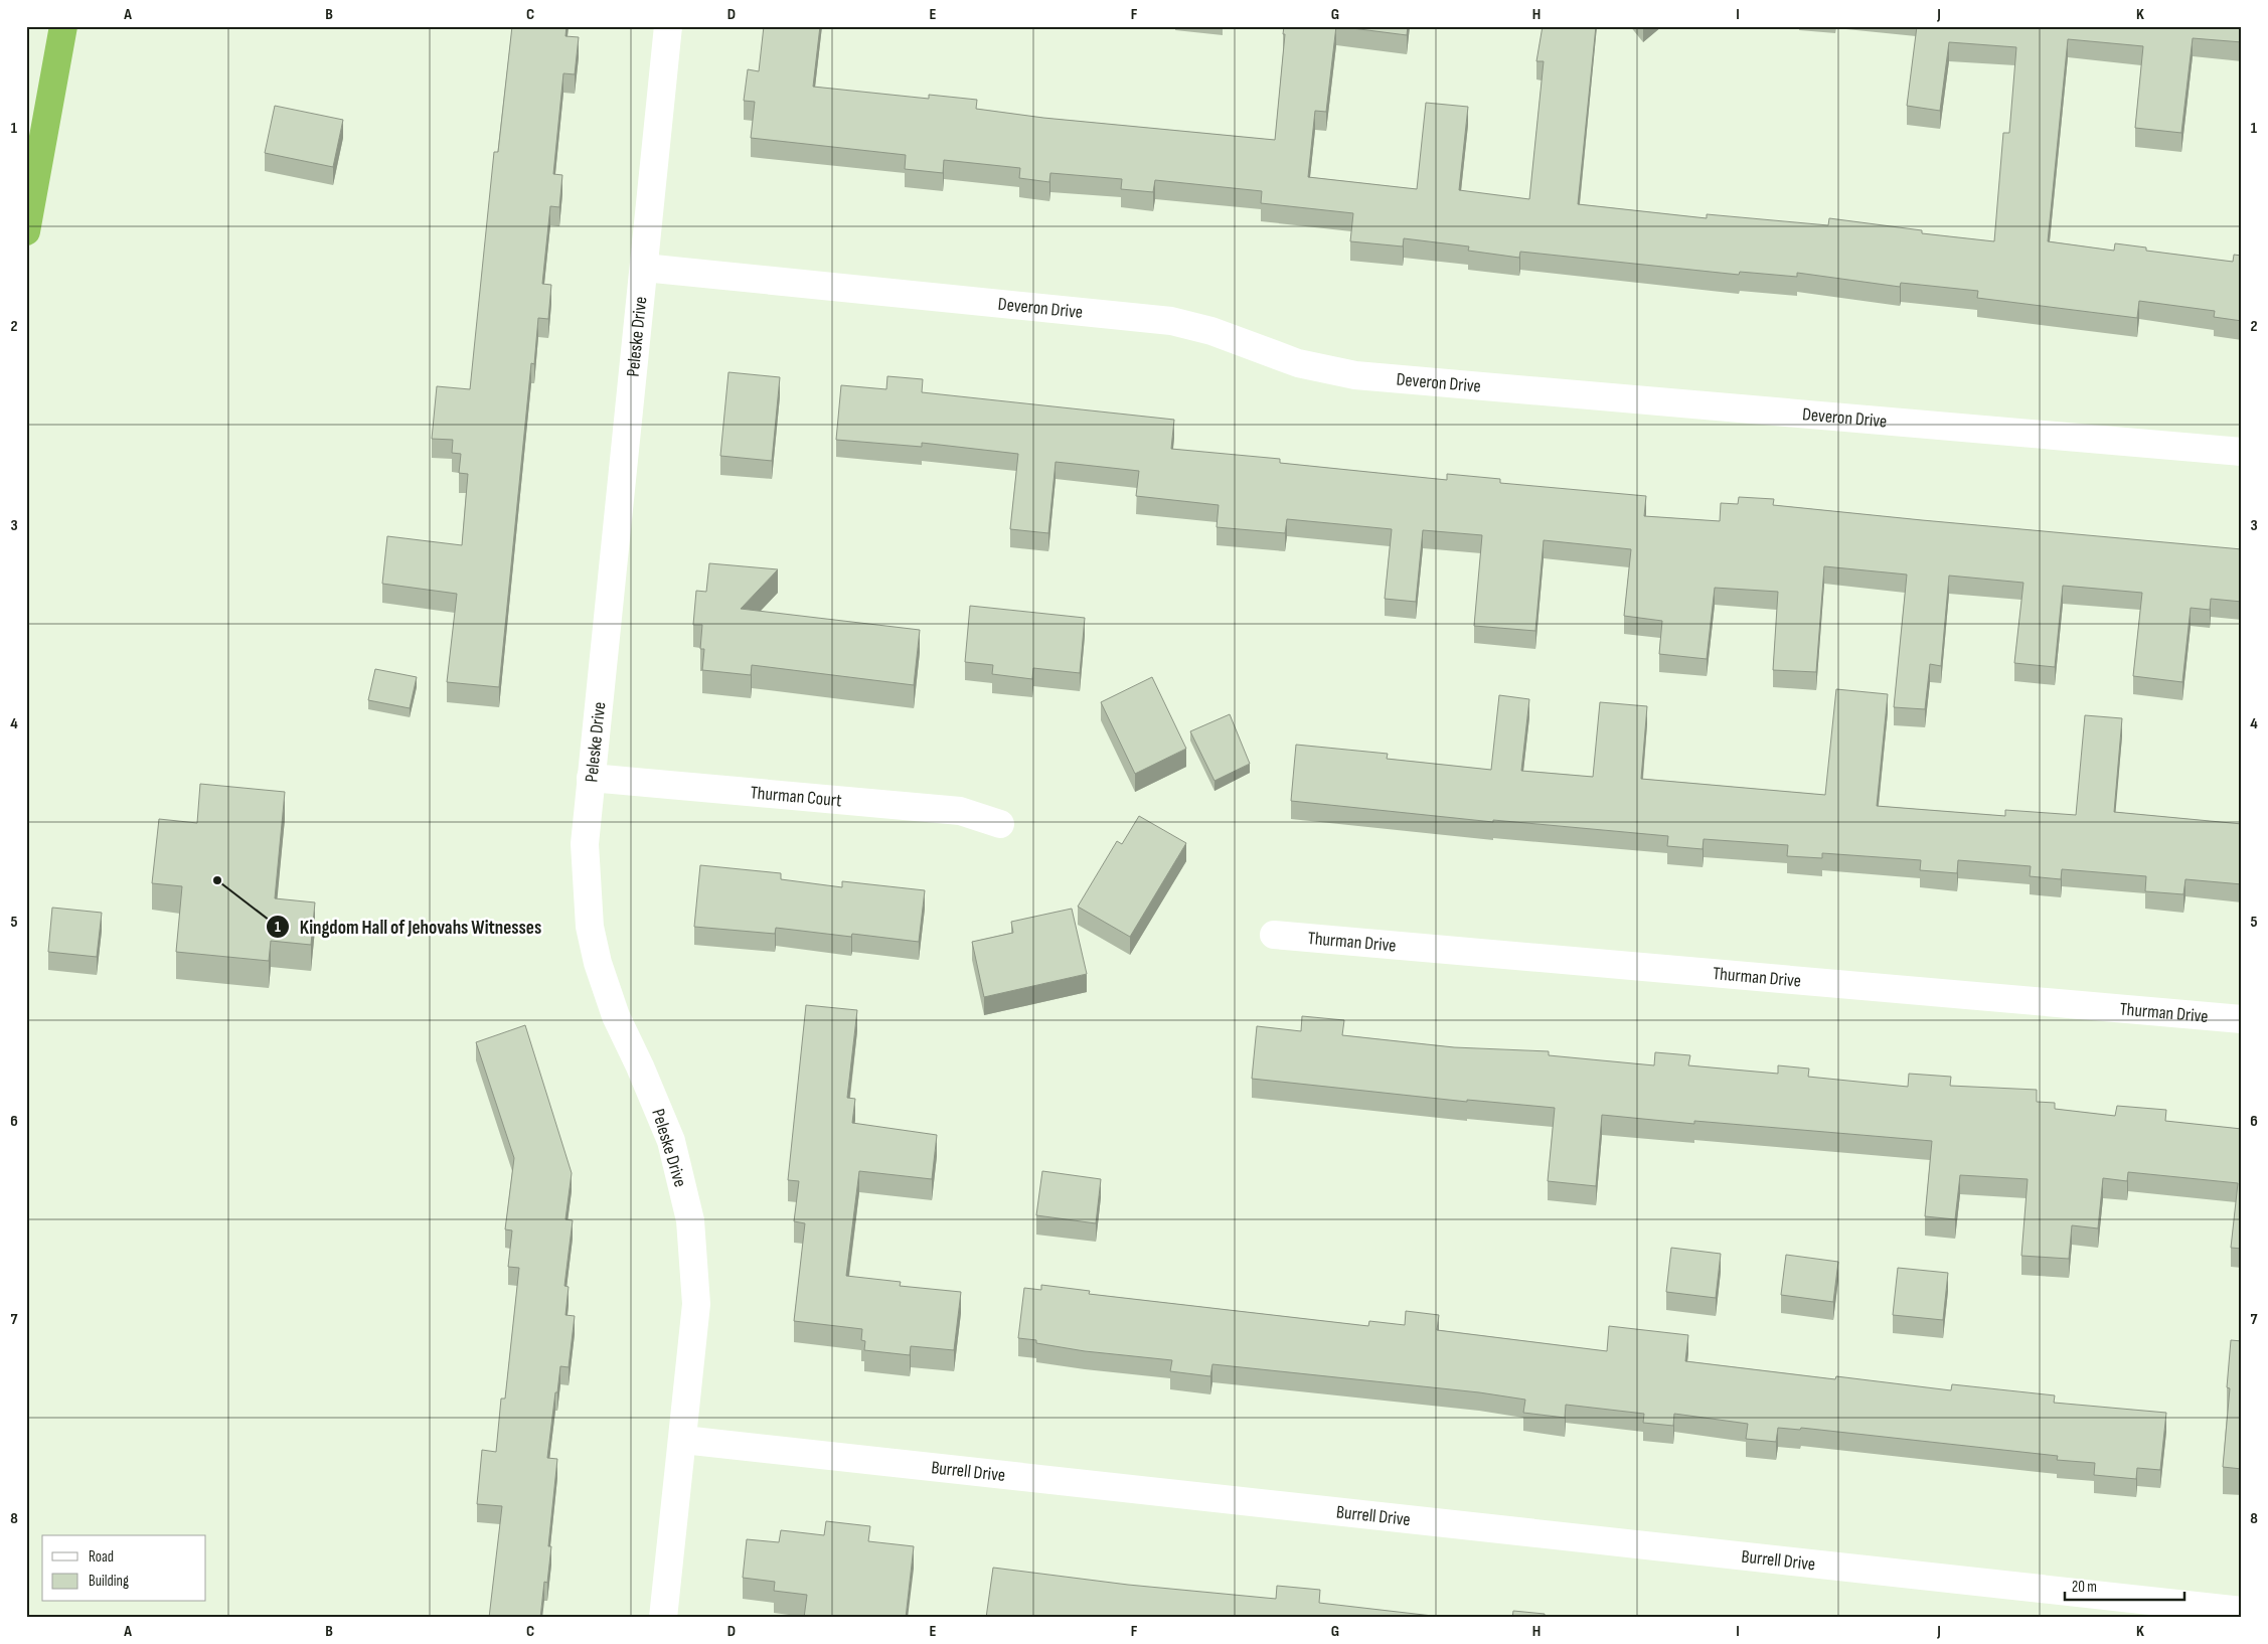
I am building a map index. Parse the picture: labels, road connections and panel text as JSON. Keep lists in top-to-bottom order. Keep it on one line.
{"streets":{"street":["Deveron Drive","Peleske Drive","Thurman Court","Thurman Drive","Burrell Drive"]},"crossings":[["Deveron Drive","Peleske Drive"],["Peleske Drive","Thurman Court"],["Peleske Drive","Burrell Drive"]],"places":["Kingdom Hall of Jehovahs Witnesses"],"legend":["Road","Building"],"scale_bar":"20 m","grid":{"columns":["A","B","C","D","E","F","G","H","I","J","K"],"rows":["1","2","3","4","5","6","7","8"]}}
